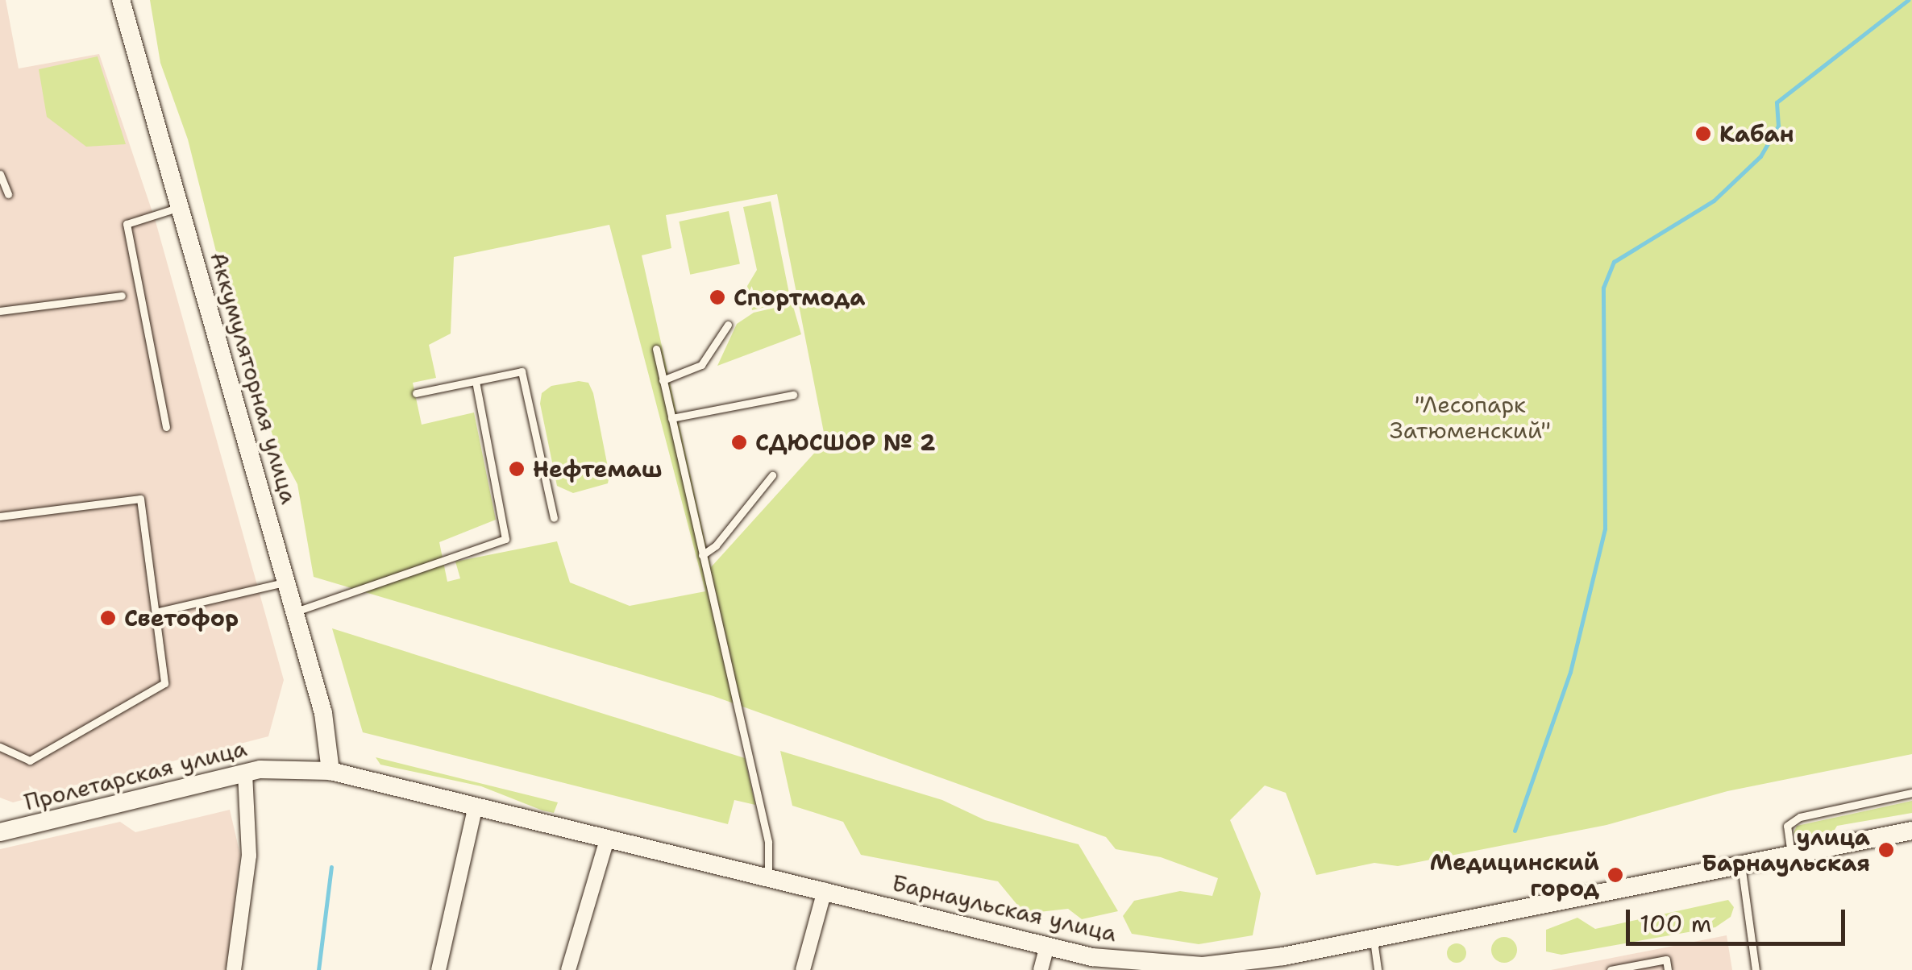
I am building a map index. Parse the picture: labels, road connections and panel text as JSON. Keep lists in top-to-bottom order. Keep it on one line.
{"streets":{"street":["Аккумуляторная улица","Пролетарская улица","Барнаульская улица"]},"crossings":[["Аккумуляторная улица","Пролетарская улица"],["Аккумуляторная улица","Барнаульская улица"],["Пролетарская улица","Барнаульская улица"]],"parks":["\"Лесопарк Затюменский\""],"places":["Кабан","Спортмода","СДЮСШОР № 2","Нефтемаш","Светофор","улица Барнаульская","Медицинский город"],"scale_bar":"100 m"}
